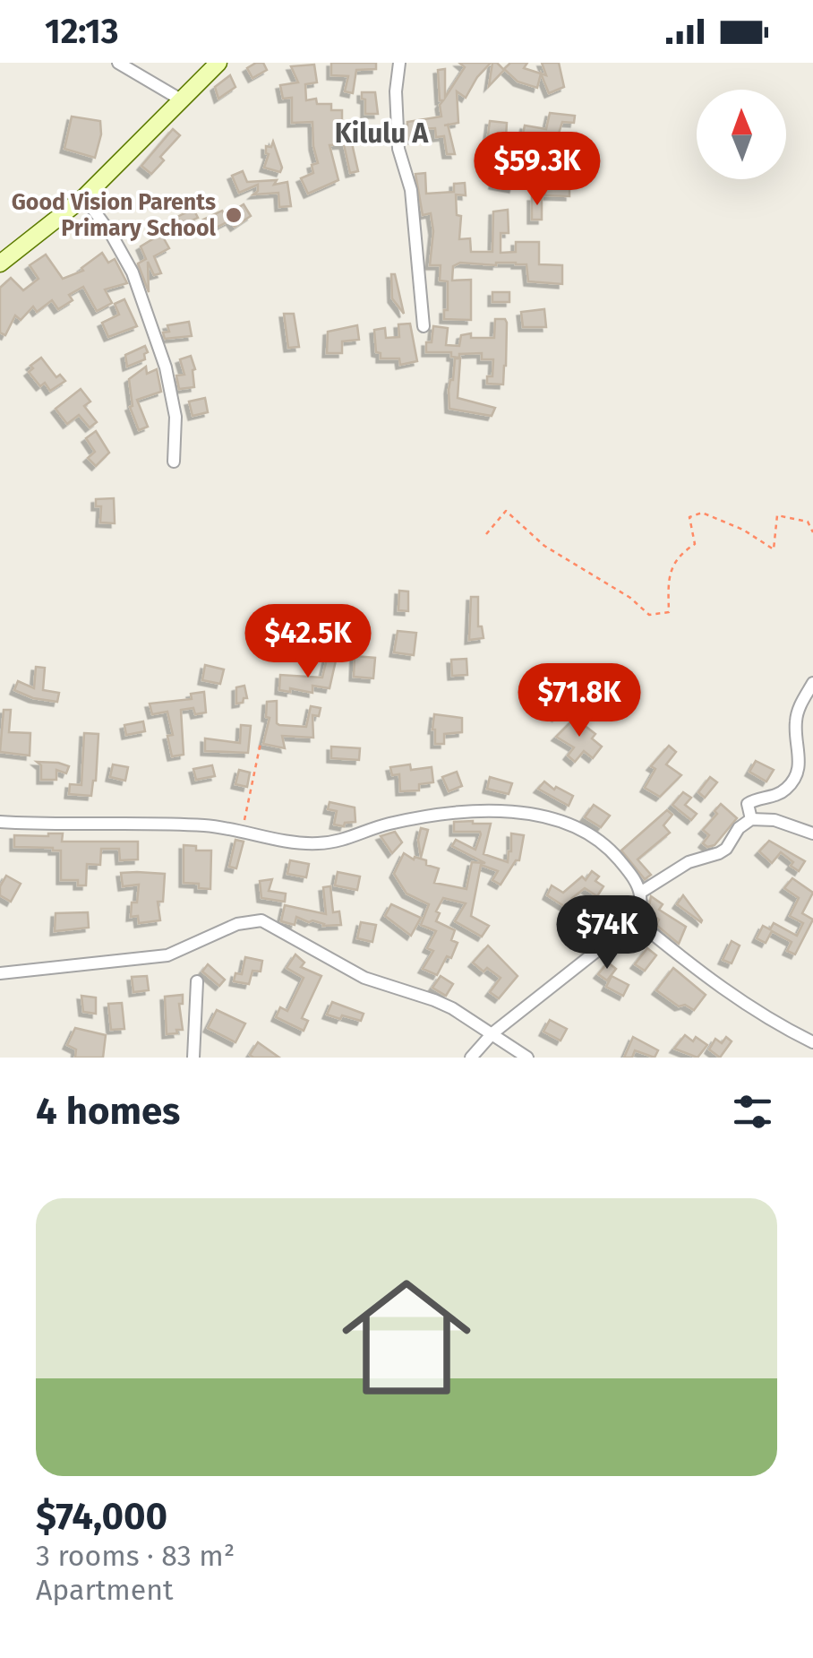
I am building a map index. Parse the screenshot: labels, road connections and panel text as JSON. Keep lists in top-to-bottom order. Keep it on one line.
{"districts":["Kilulu A"],"places":["Good Vision Parents Primary School"],"north":"top","page":{"status":"12:13","price":["$59.3K","$42.5K","$71.8K","$74K"],"heading":"4 homes","list":[{"name":"$74,000","note":"3 rooms · 83 m² · Apartment"}]}}
